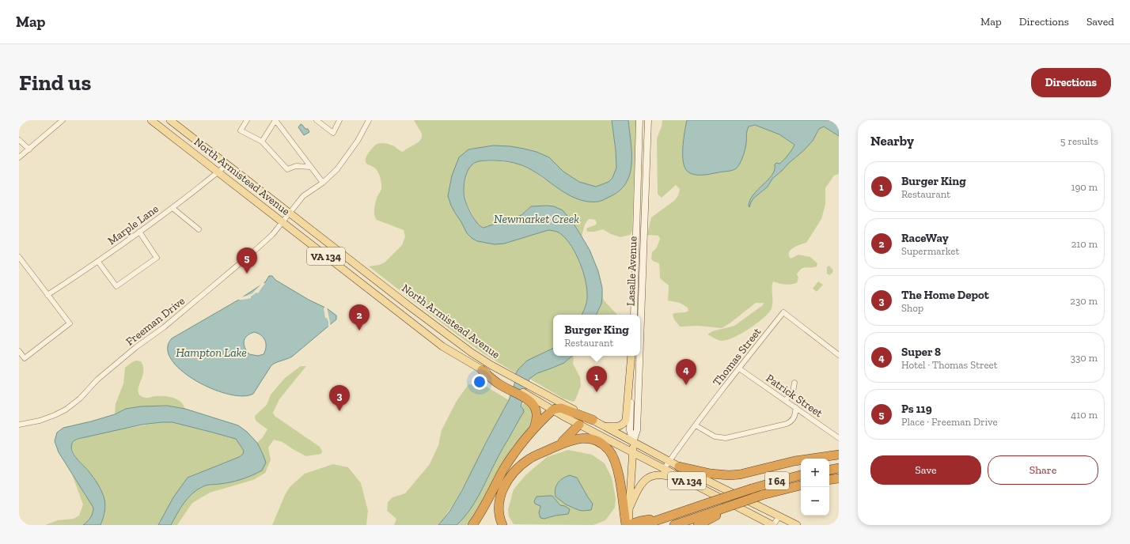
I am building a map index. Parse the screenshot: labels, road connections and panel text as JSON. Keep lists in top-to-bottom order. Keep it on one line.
{"streets":{"highway":["I 64"],"main road":["North Armistead Avenue","VA 134","Lasalle Avenue"],"street":["Marple Lane","Freeman Drive","Thomas Street","Patrick Street"]},"crossings":[["North Armistead Avenue","Marple Lane"],["North Armistead Avenue","Lasalle Avenue"],["North Armistead Avenue","Freeman Drive"],["North Armistead Avenue","Thomas Street"],["VA 134","Lasalle Avenue"],["VA 134","Thomas Street"],["Thomas Street","Patrick Street"]],"water":["Newmarket Creek","Hampton Lake"],"page":{"header":"Map","nav":["Map","Directions","Saved"],"buttons":["Directions",["Save","Share"]],"title":"Find us","heading":["Nearby","5 results"],"list":[{"mark":"1","name":"Burger King","note":"Restaurant","value":"190 m"},{"mark":"2","name":"RaceWay","note":"Supermarket","value":"210 m"},{"mark":"3","name":"The Home Depot","note":"Shop","value":"230 m"},{"mark":"4","name":"Super 8","note":"Hotel · Thomas Street","value":"330 m"},{"mark":"5","name":"Ps 119","note":"Place · Freeman Drive","value":"410 m"}],"pins":["5","2","4","1","3"],"popup":["Burger King","Restaurant"],"map_buttons":["+","−"]}}
